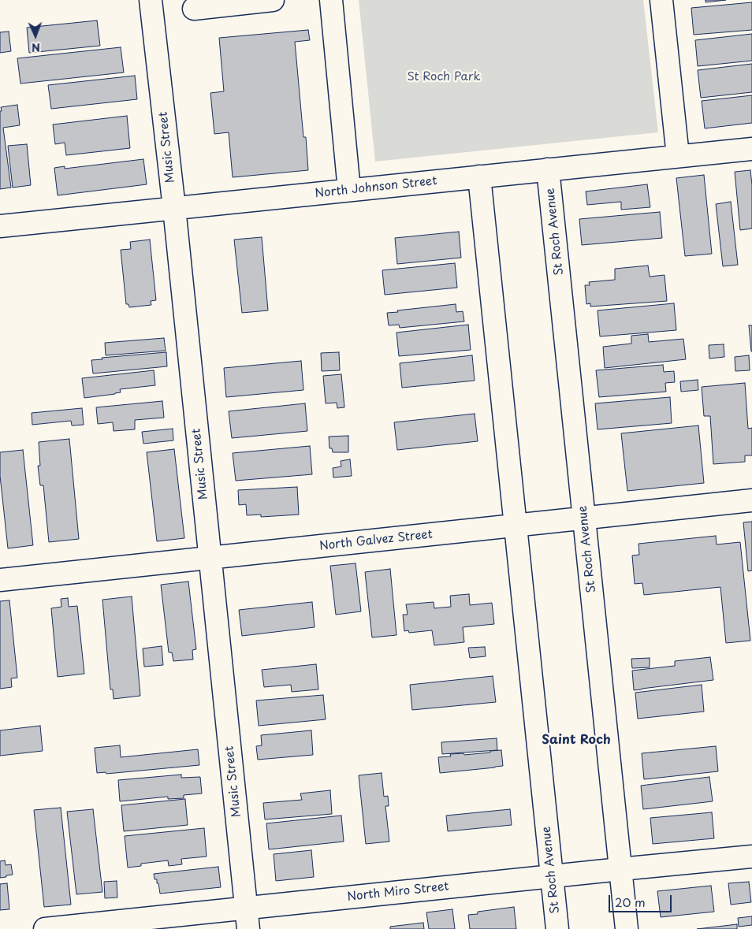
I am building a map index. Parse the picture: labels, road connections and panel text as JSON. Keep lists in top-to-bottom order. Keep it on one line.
{"streets":{"street":["Music Street","North Johnson Street","St Roch Avenue","North Galvez Street","North Miro Street"]},"crossings":[["Music Street","North Johnson Street"],["Music Street","North Galvez Street"],["Music Street","North Miro Street"],["North Johnson Street","St Roch Avenue"],["St Roch Avenue","North Galvez Street"],["St Roch Avenue","North Miro Street"]],"districts":["Saint Roch"],"parks":["St Roch Park"],"scale_bar":"20 m","north":"bottom"}
